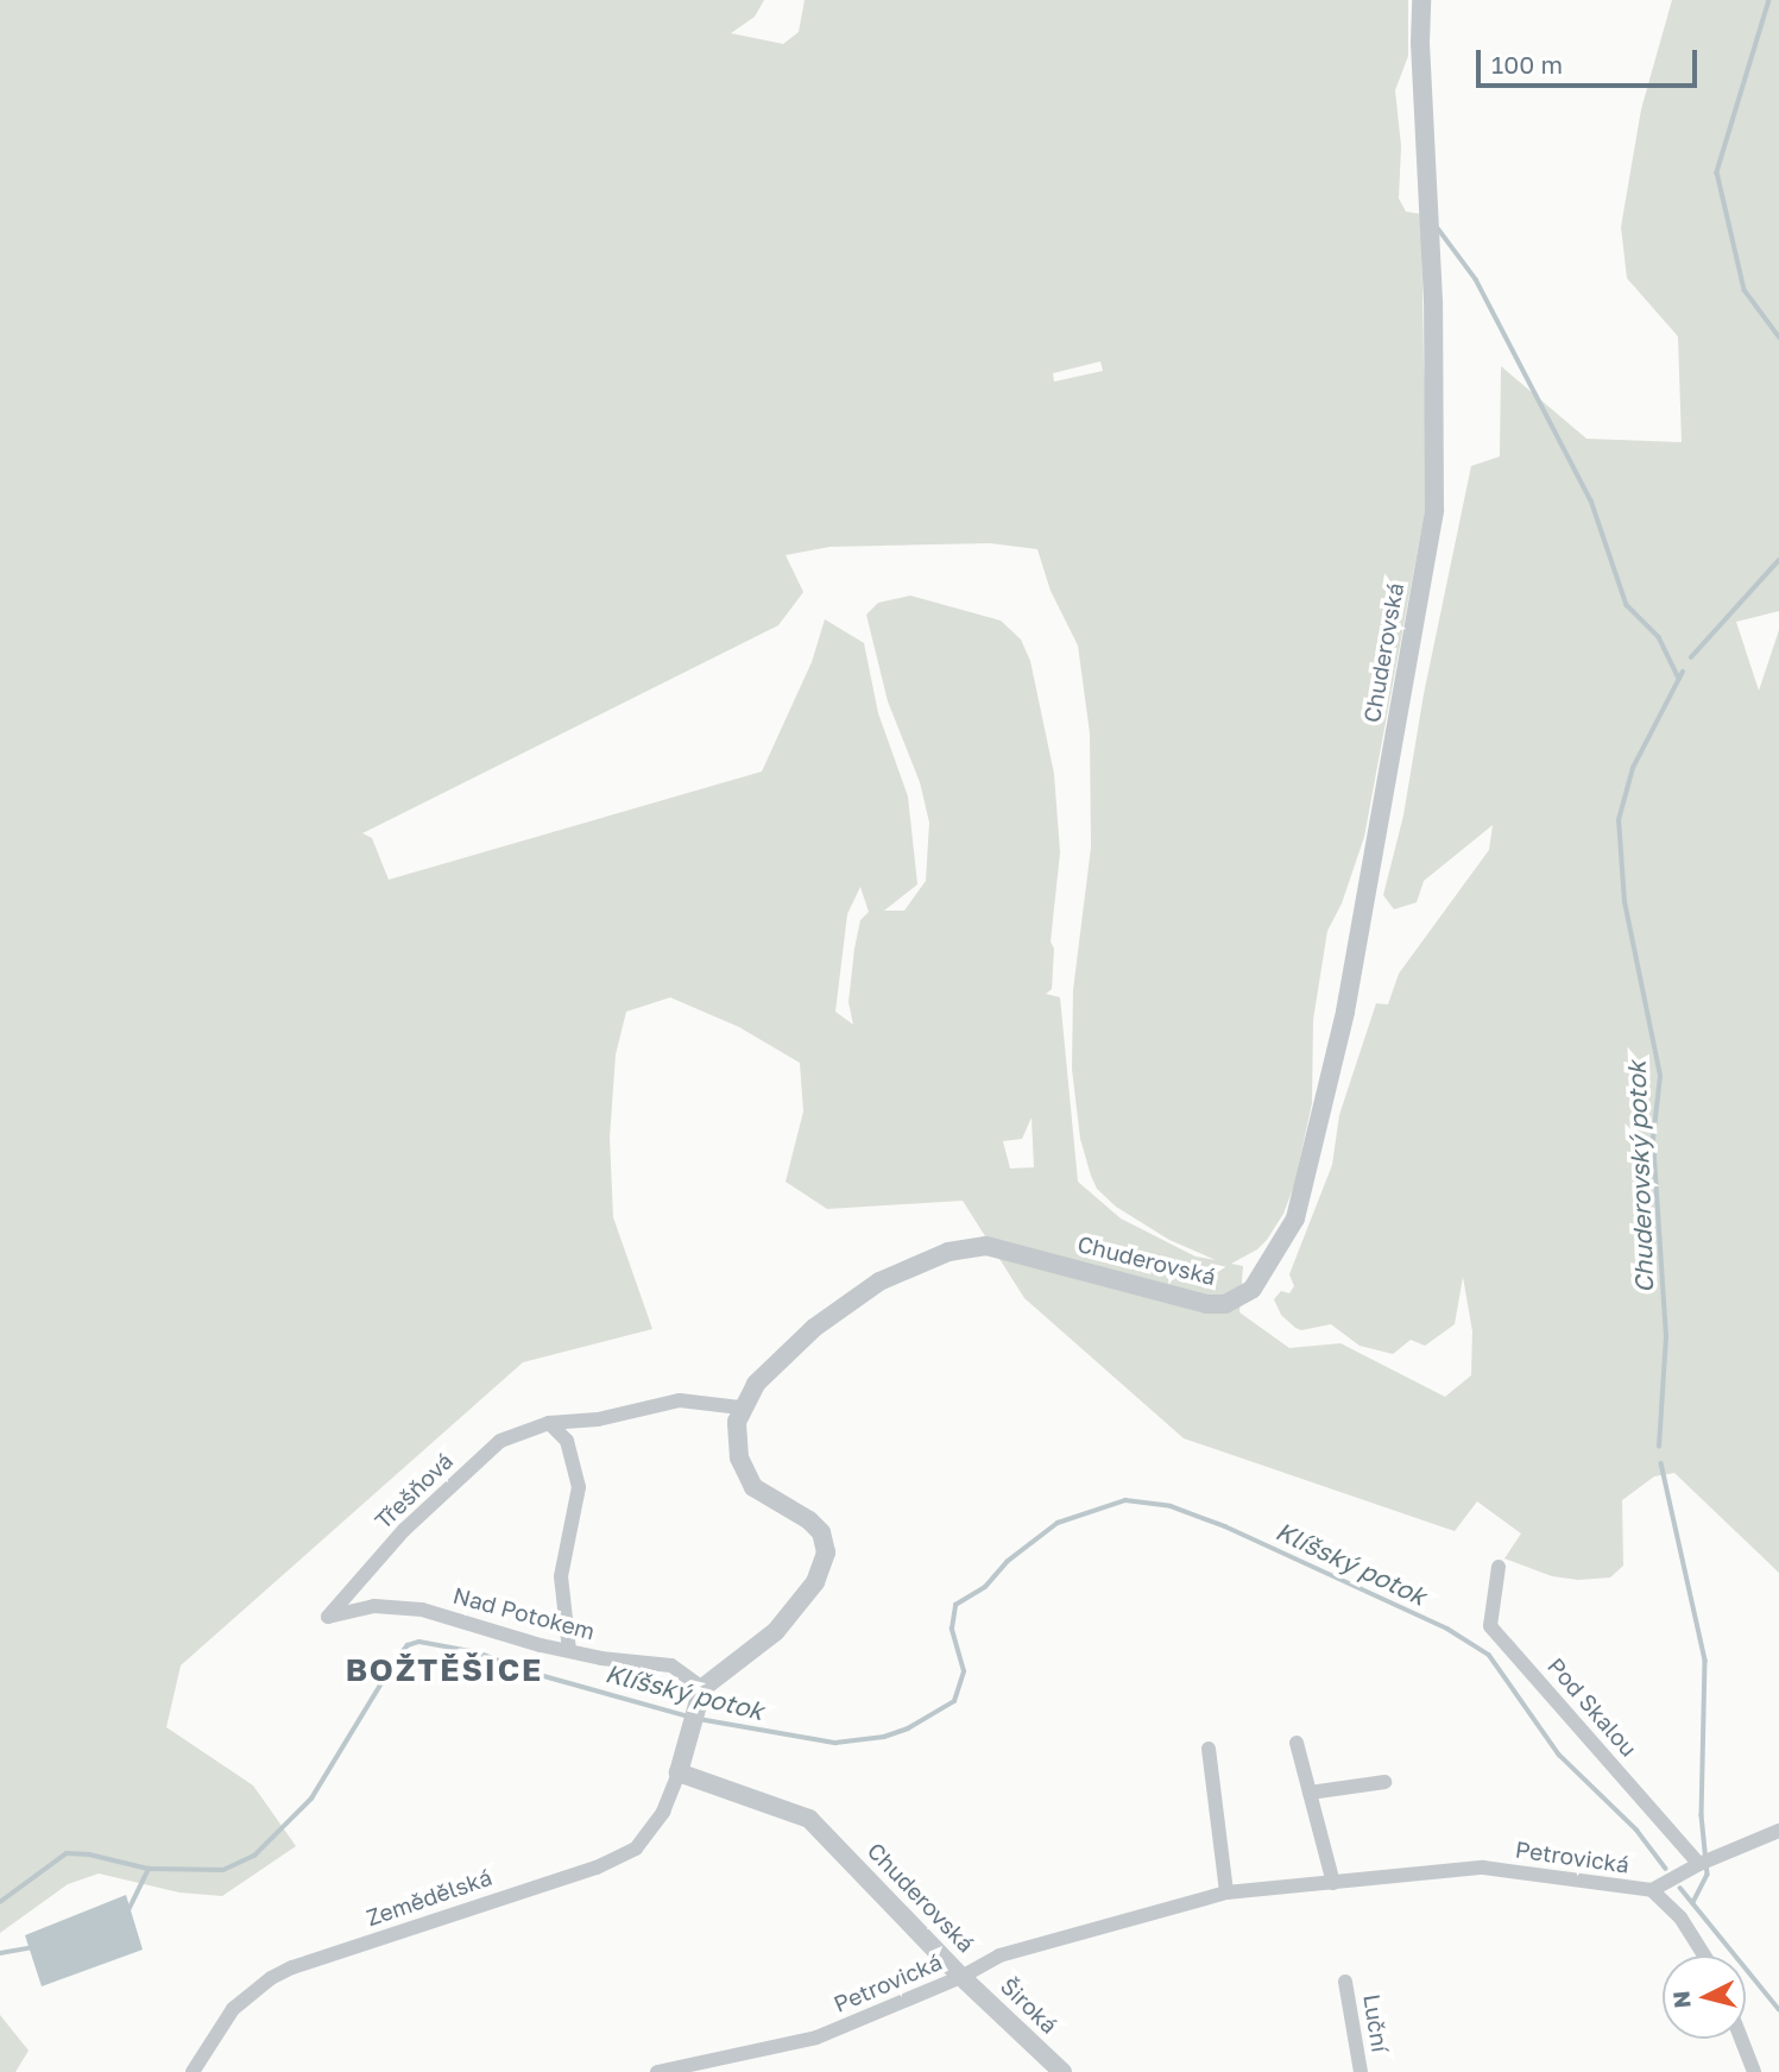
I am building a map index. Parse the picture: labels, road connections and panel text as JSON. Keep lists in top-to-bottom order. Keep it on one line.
{"streets":{"street":["Chuderovská","Třešňová","Nad Potokem","Pod Skalou","Petrovická","Zemědělská","Široká","Luční"]},"crossings":[["Chuderovská","Třešňová"],["Chuderovská","Petrovická"],["Chuderovská","Zemědělská"],["Chuderovská","Široká"],["Třešňová","Nad Potokem"],["Petrovická","Široká"]],"districts":["BOŽTĚŠICE"],"water":["Chuderovský potok","Klíšský potok"],"scale_bar":"100 m","north":"left"}
